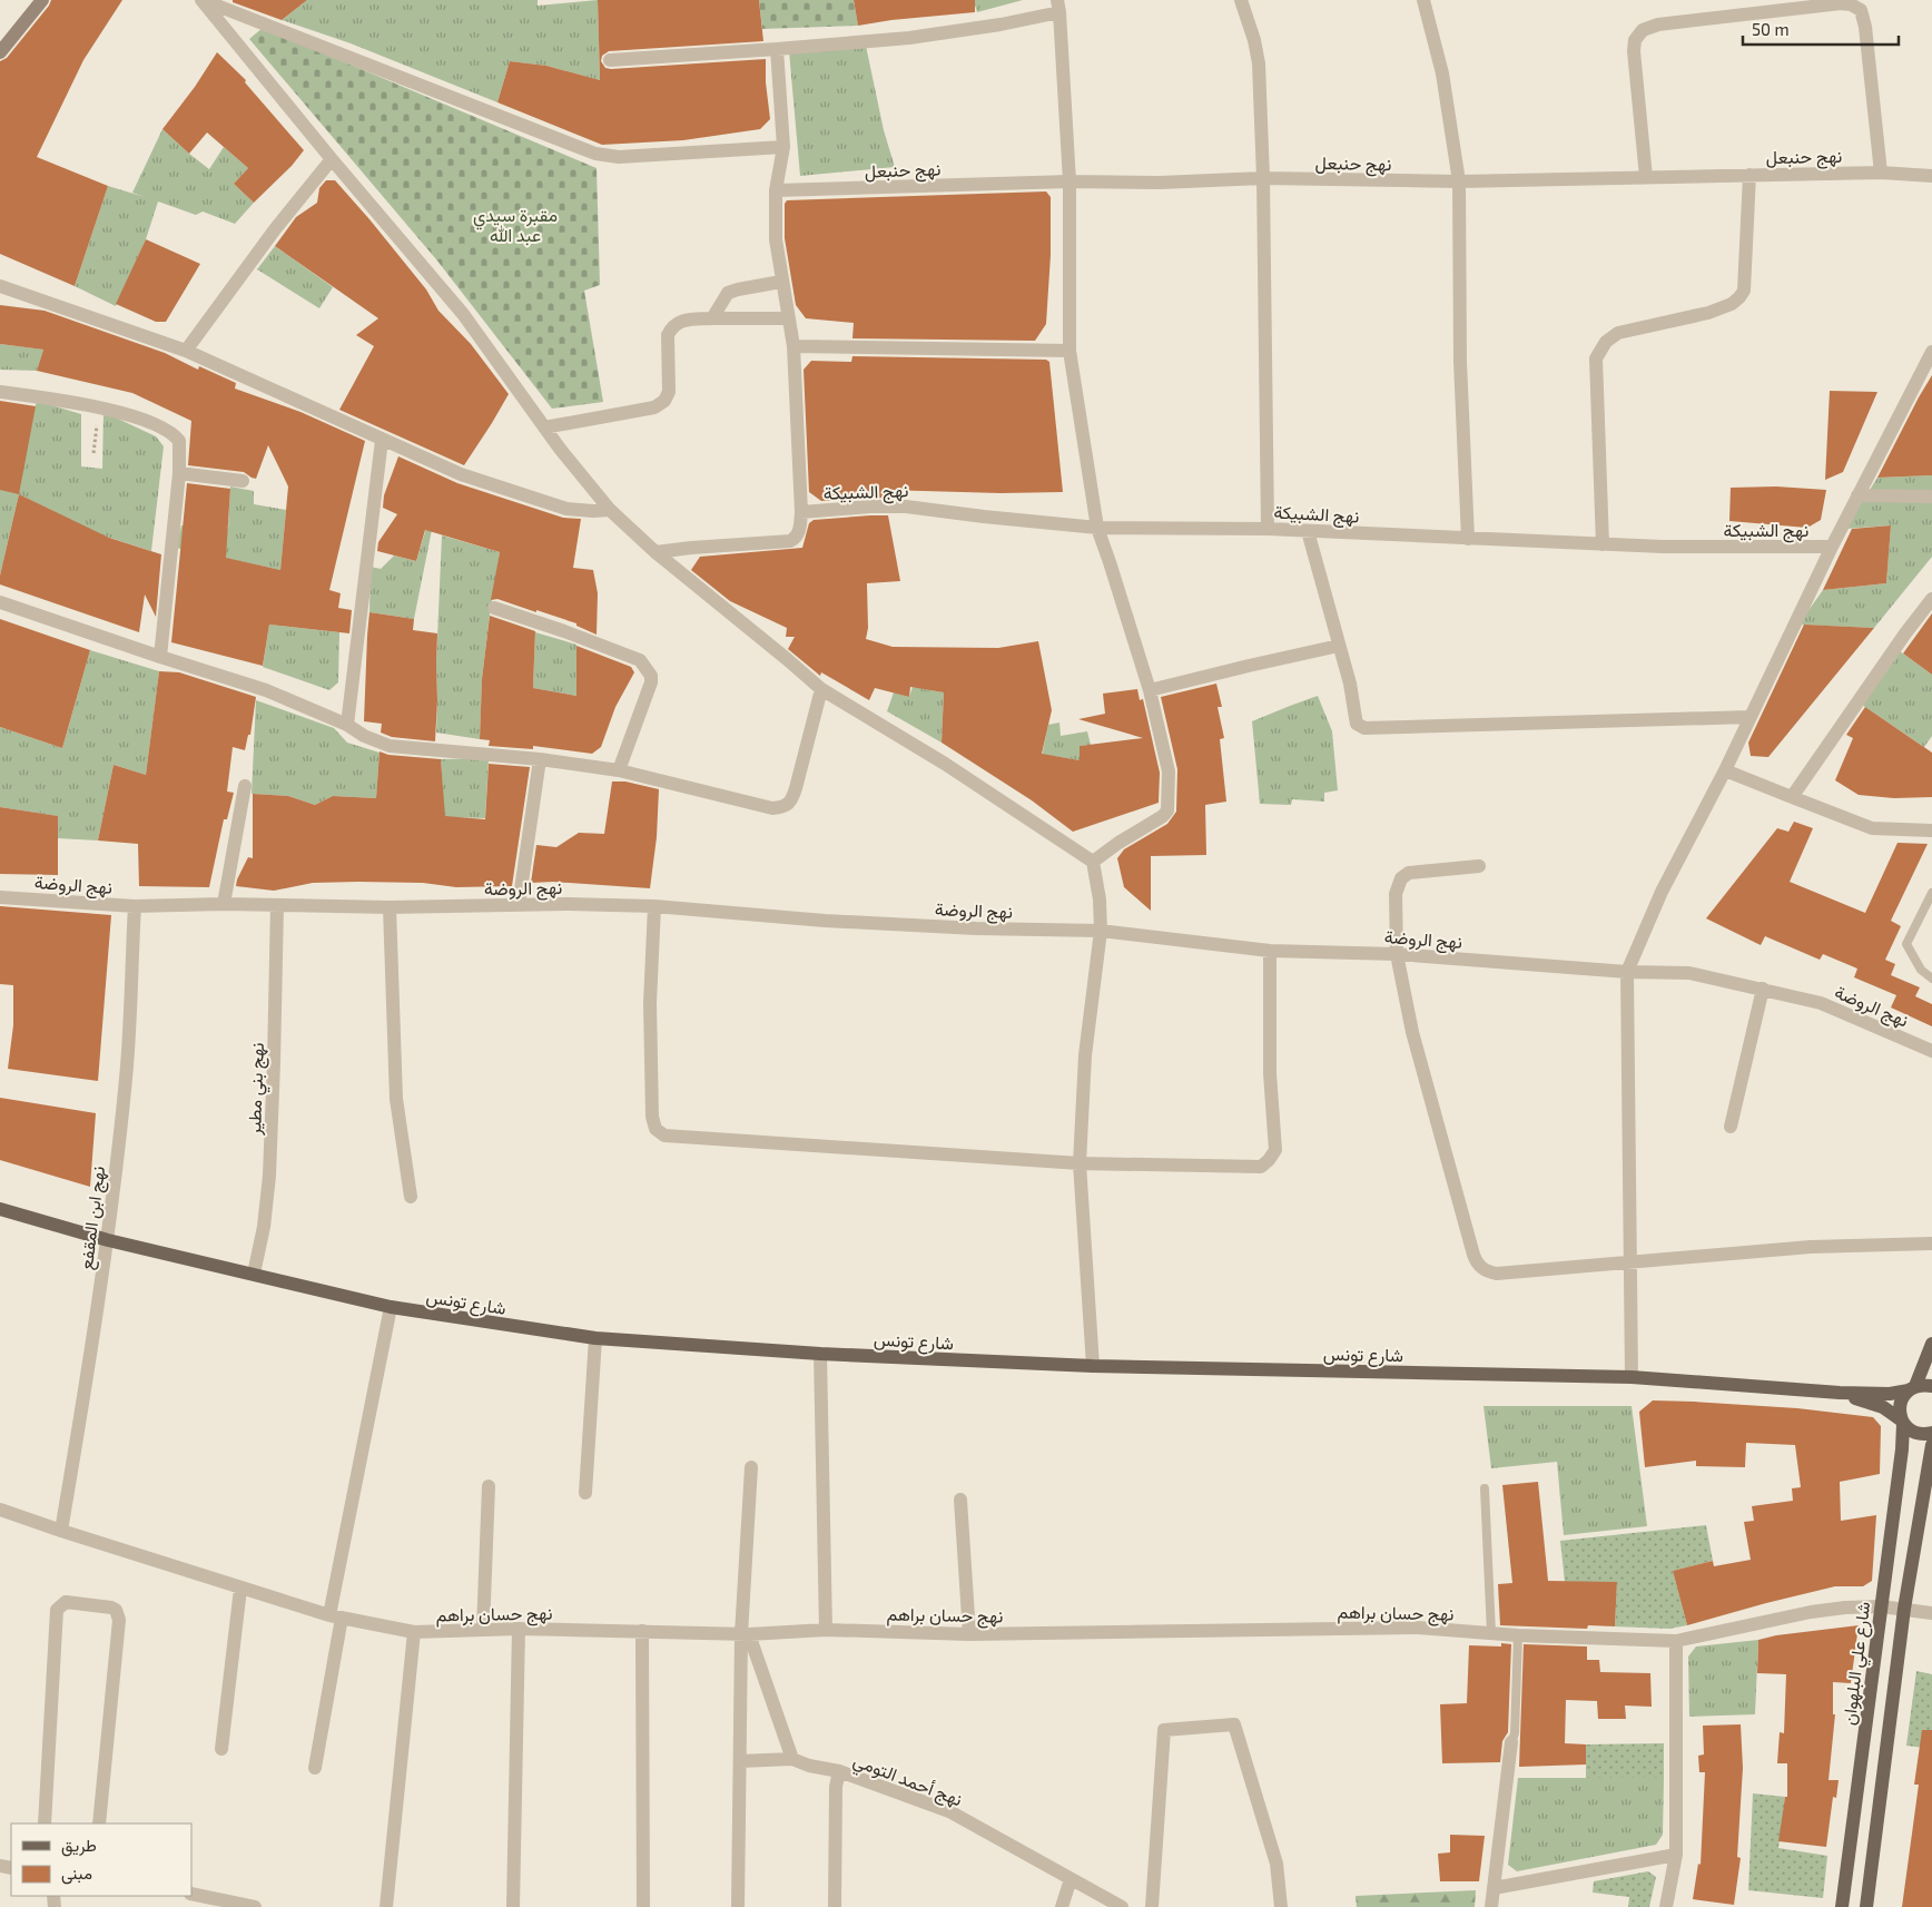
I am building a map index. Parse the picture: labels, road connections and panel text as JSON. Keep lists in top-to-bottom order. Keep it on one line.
{"streets":{"main road":["شارع تونس","شارع علي البلهوان"],"street":["نهج حنبعل","نهج الشبيكة","نهج الروضة","نهج بني مطير","نهج ابن المقفع","نهج حسان براهم","نهج أحمد التومي"]},"crossings":[["نهج الروضة","نهج بني مطير"],["نهج الروضة","نهج ابن المقفع"],["نهج بني مطير","شارع تونس"],["نهج ابن المقفع","شارع تونس"],["نهج ابن المقفع","نهج حسان براهم"],["شارع تونس","شارع علي البلهوان"],["نهج حسان براهم","شارع علي البلهوان"]],"parks":["مقبرة سيدي عبد الله"],"legend":["طريق","مبنى"],"scale_bar":"50 m"}
